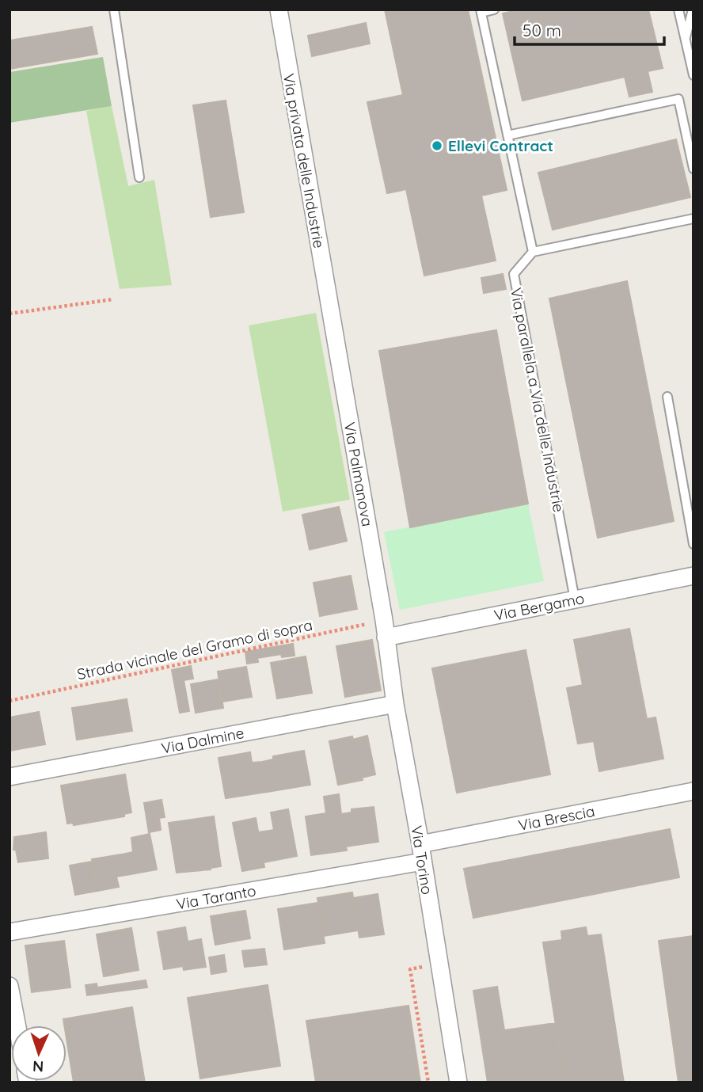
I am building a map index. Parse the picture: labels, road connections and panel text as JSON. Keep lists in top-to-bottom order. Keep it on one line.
{"streets":{"street":["Via privata delle Industrie","Via Palmanova","Via Bergamo","Via Dalmine","Via Brescia","Via Torino","Via Taranto"],"lane":["Via parallela a Via delle Industrie"],"path":["Strada vicinale del Gramo di sopra"]},"crossings":[["Via privata delle Industrie","Via Palmanova"],["Via parallela a Via delle Industrie","Via Bergamo"],["Via Palmanova","Via Bergamo"],["Via Palmanova","Strada vicinale del Gramo di sopra"],["Via Palmanova","Via Torino"],["Via Bergamo","Via Torino"],["Via Dalmine","Via Torino"],["Via Brescia","Via Torino"],["Via Torino","Via Taranto"]],"places":["Ellevi Contract"],"scale_bar":"50 m","north":"bottom"}
